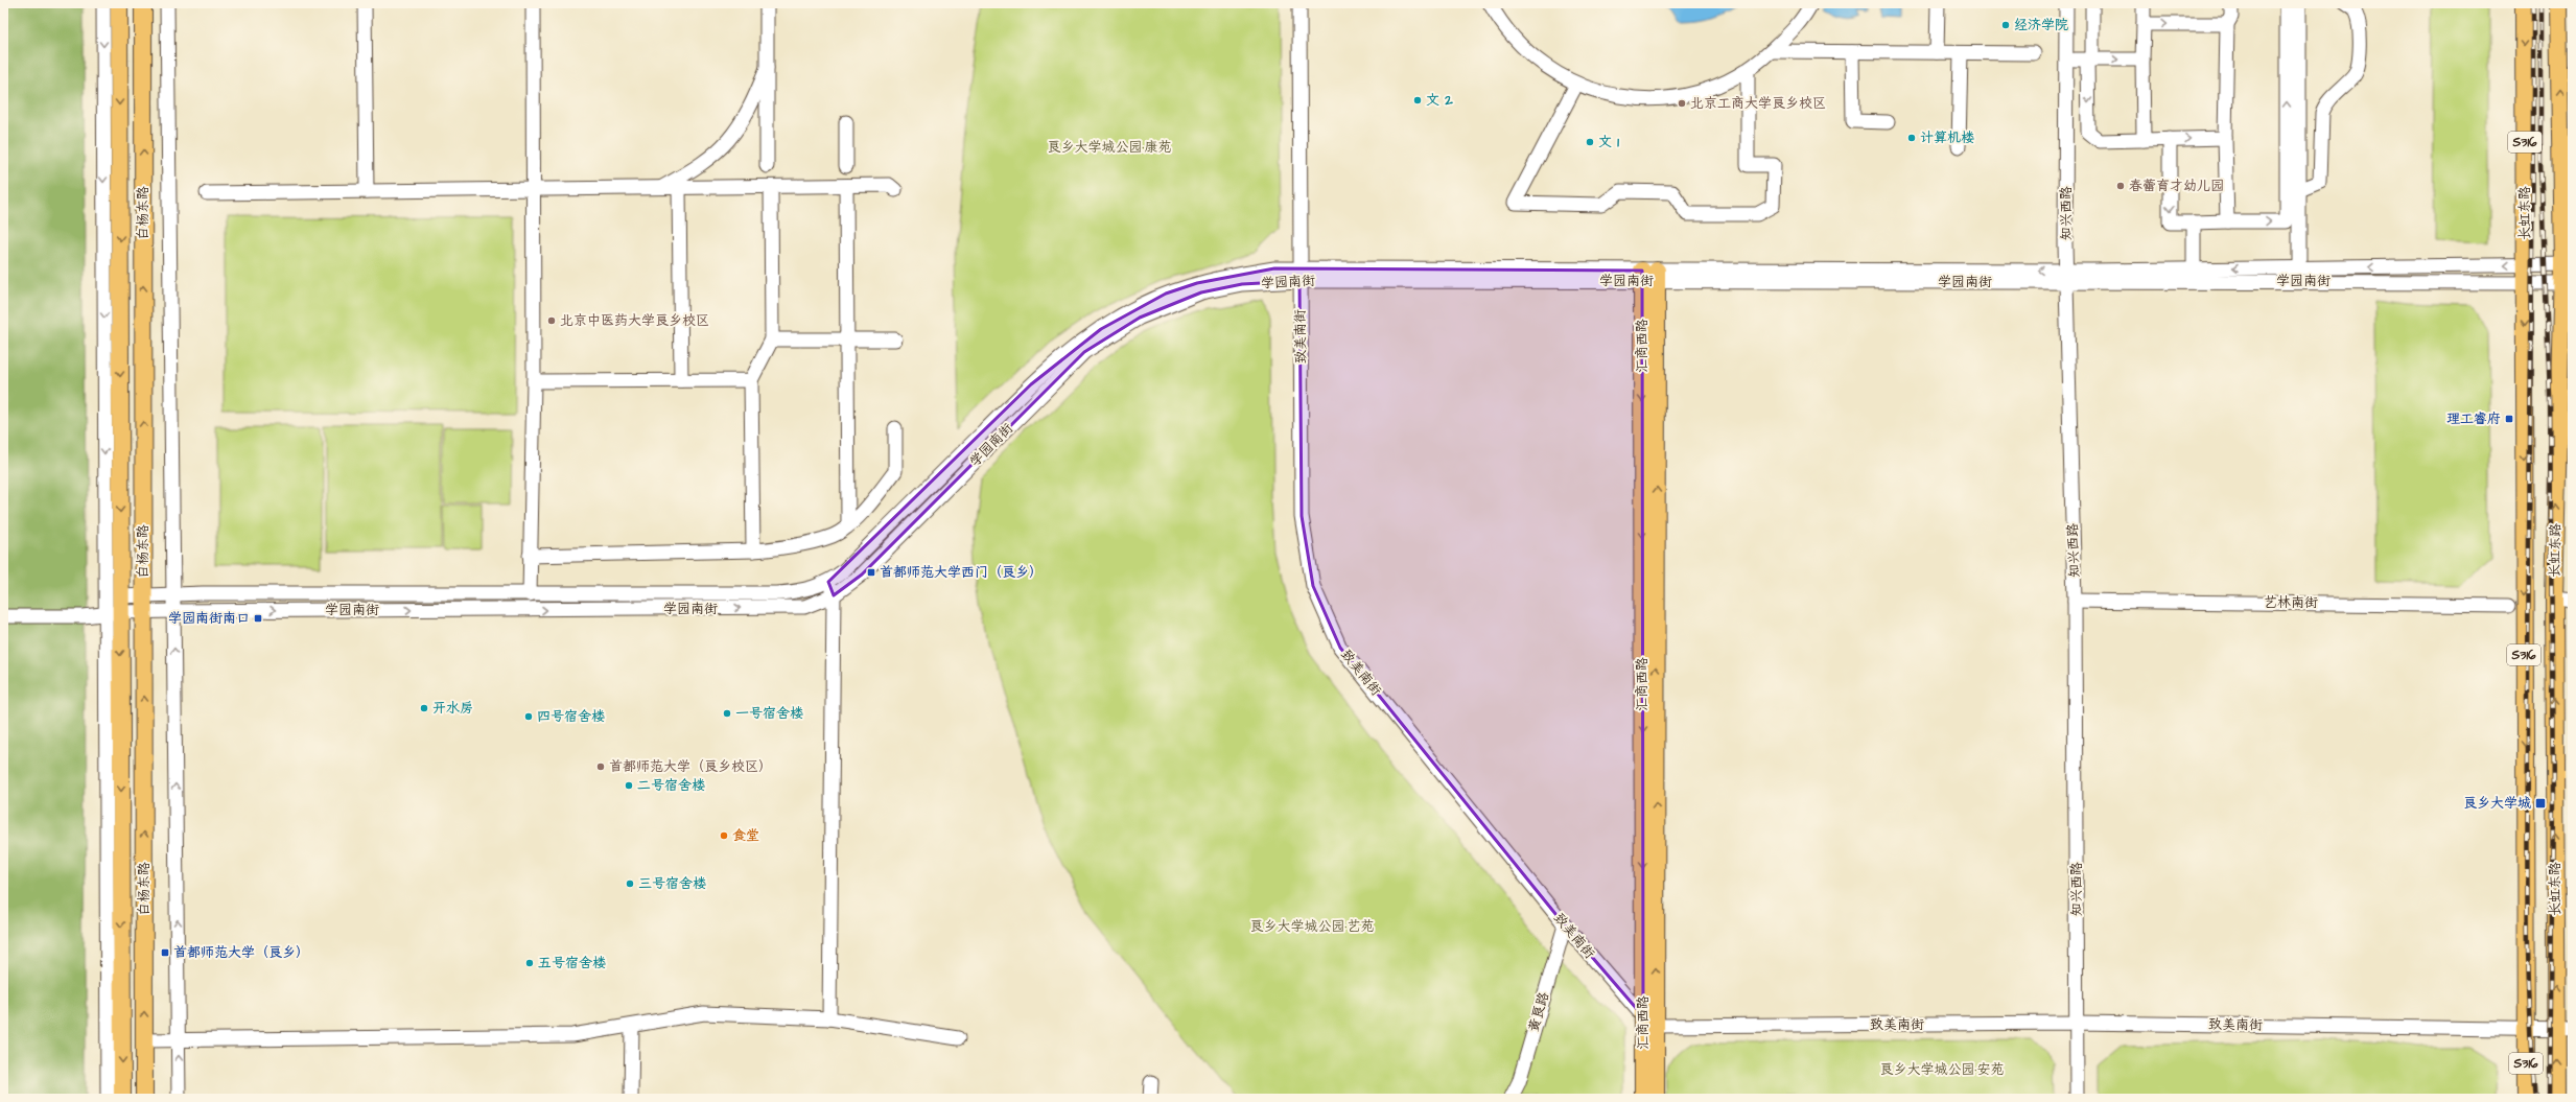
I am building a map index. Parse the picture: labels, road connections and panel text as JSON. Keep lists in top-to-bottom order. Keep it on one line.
{"streets":{"main road":["S316","白杨东路","长虹东路","汇商西路"],"street":["知兴西路","学园南街","致美南街","艺林南街","黄良路"]},"crossings":[["白杨东路","学园南街"],["知兴西路","学园南街"],["知兴西路","致美南街"],["知兴西路","艺林南街"],["长虹东路","学园南街"],["长虹东路","致美南街"],["学园南街","致美南街"],["学园南街","汇商西路"],["致美南街","汇商西路"],["致美南街","黄良路"]],"parks":["良乡大学城公园·康苑","良乡大学城公园·艺苑","良乡大学城公园·安苑"],"places":{"other":["经济学院","文 2","北京工商大学良乡校区","计算机楼","文 1","春蕾育才幼儿园","北京中医药大学良乡校区","开水房","一号宿舍楼","四号宿舍楼","首都师范大学（良乡校区）","二号宿舍楼","食堂","三号宿舍楼","五号宿舍楼"],"transit":["理工睿府","首都师范大学西门（良乡）","学园南街南口","良乡大学城","首都师范大学（良乡）"]}}
